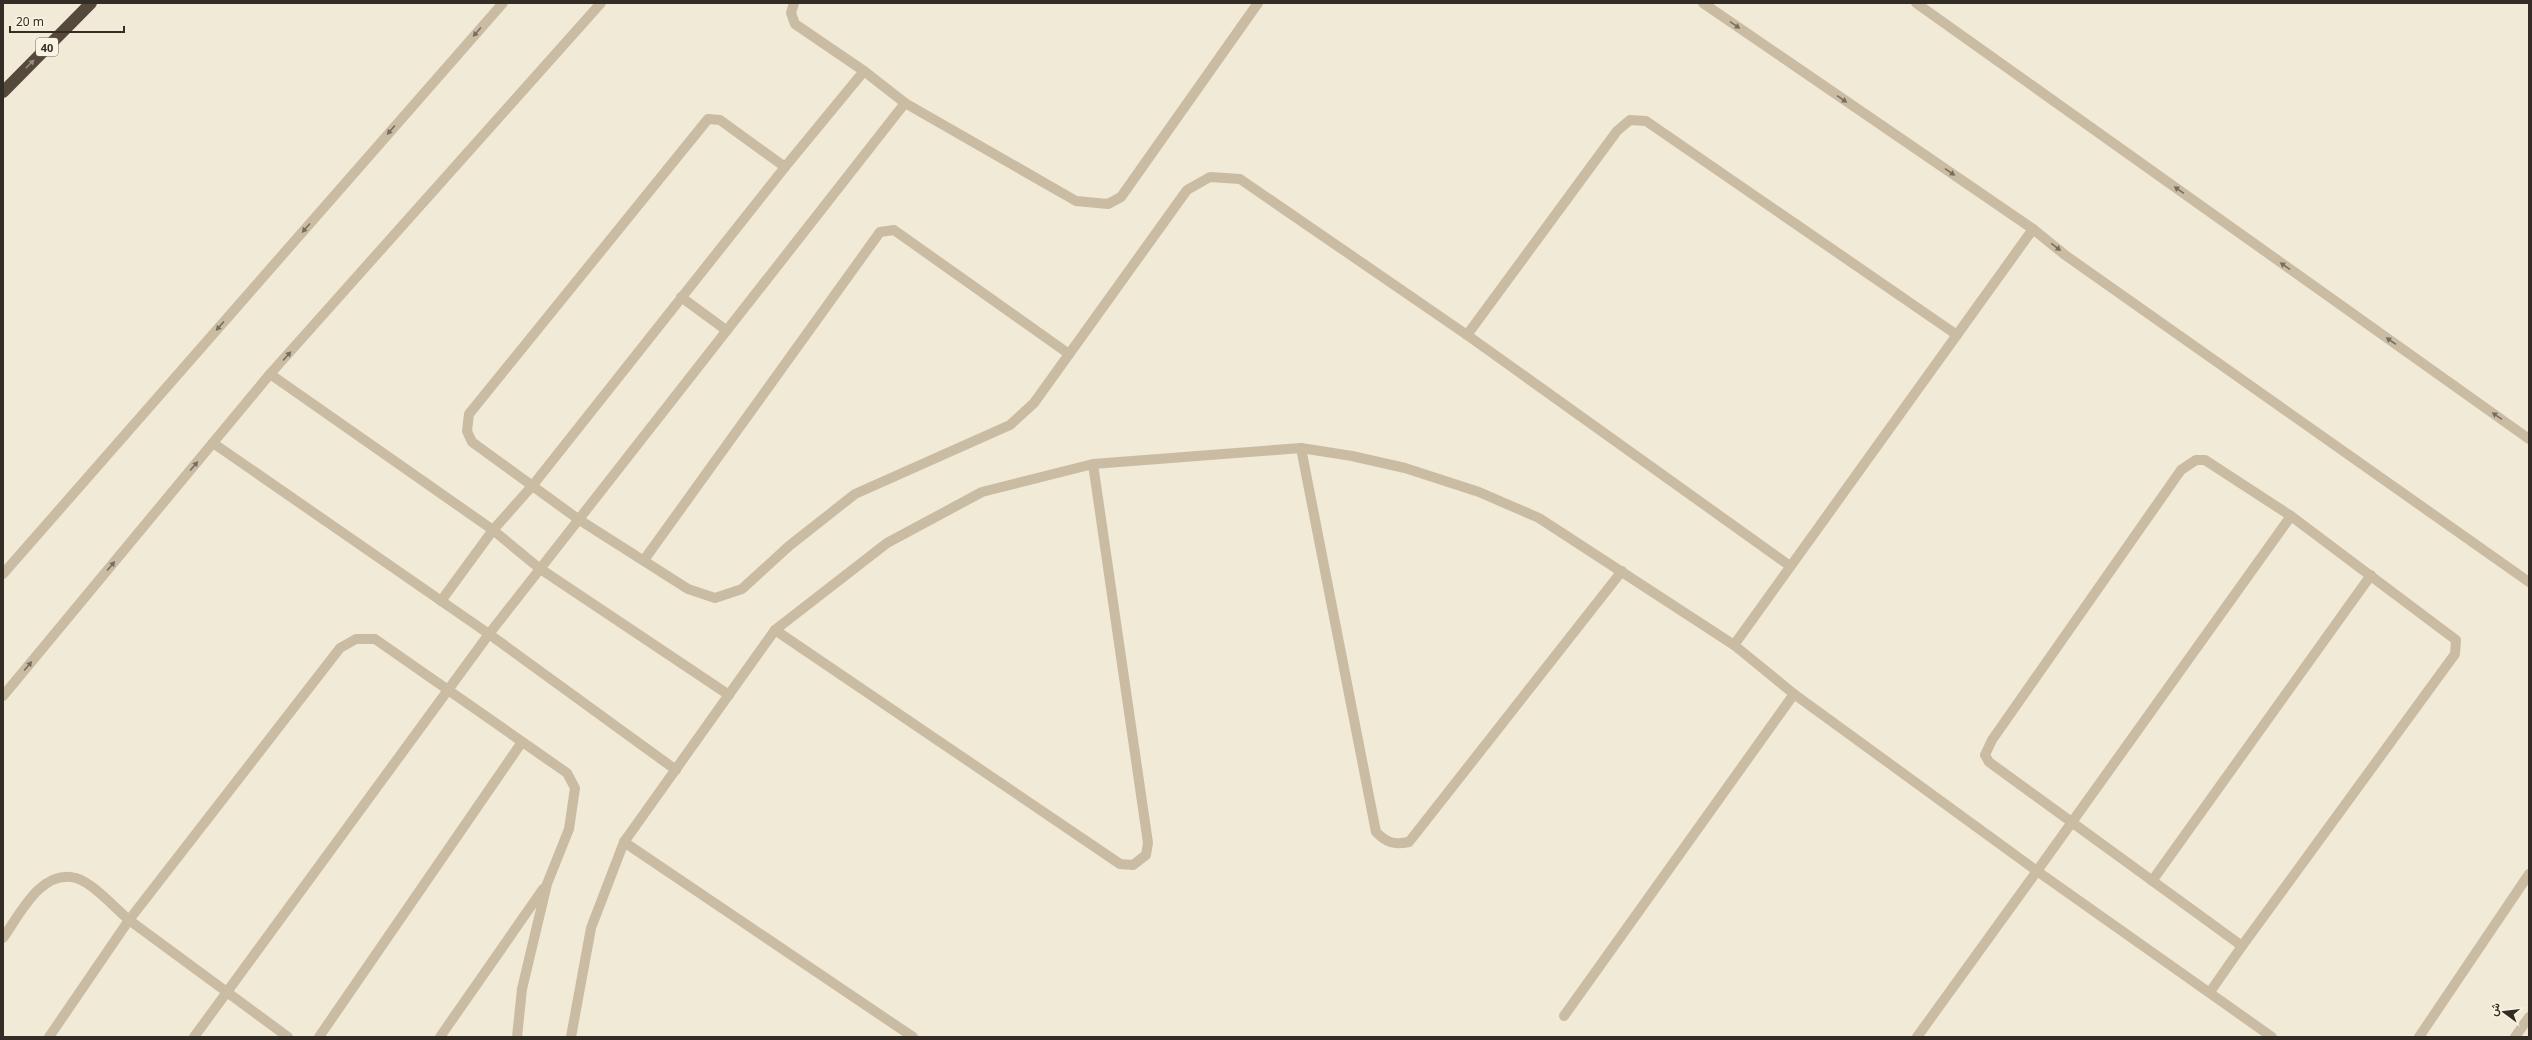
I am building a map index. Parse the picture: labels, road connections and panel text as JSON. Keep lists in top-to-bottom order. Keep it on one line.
{"streets":{"highway":["40"]},"scale_bar":"20 m","north":"left"}
